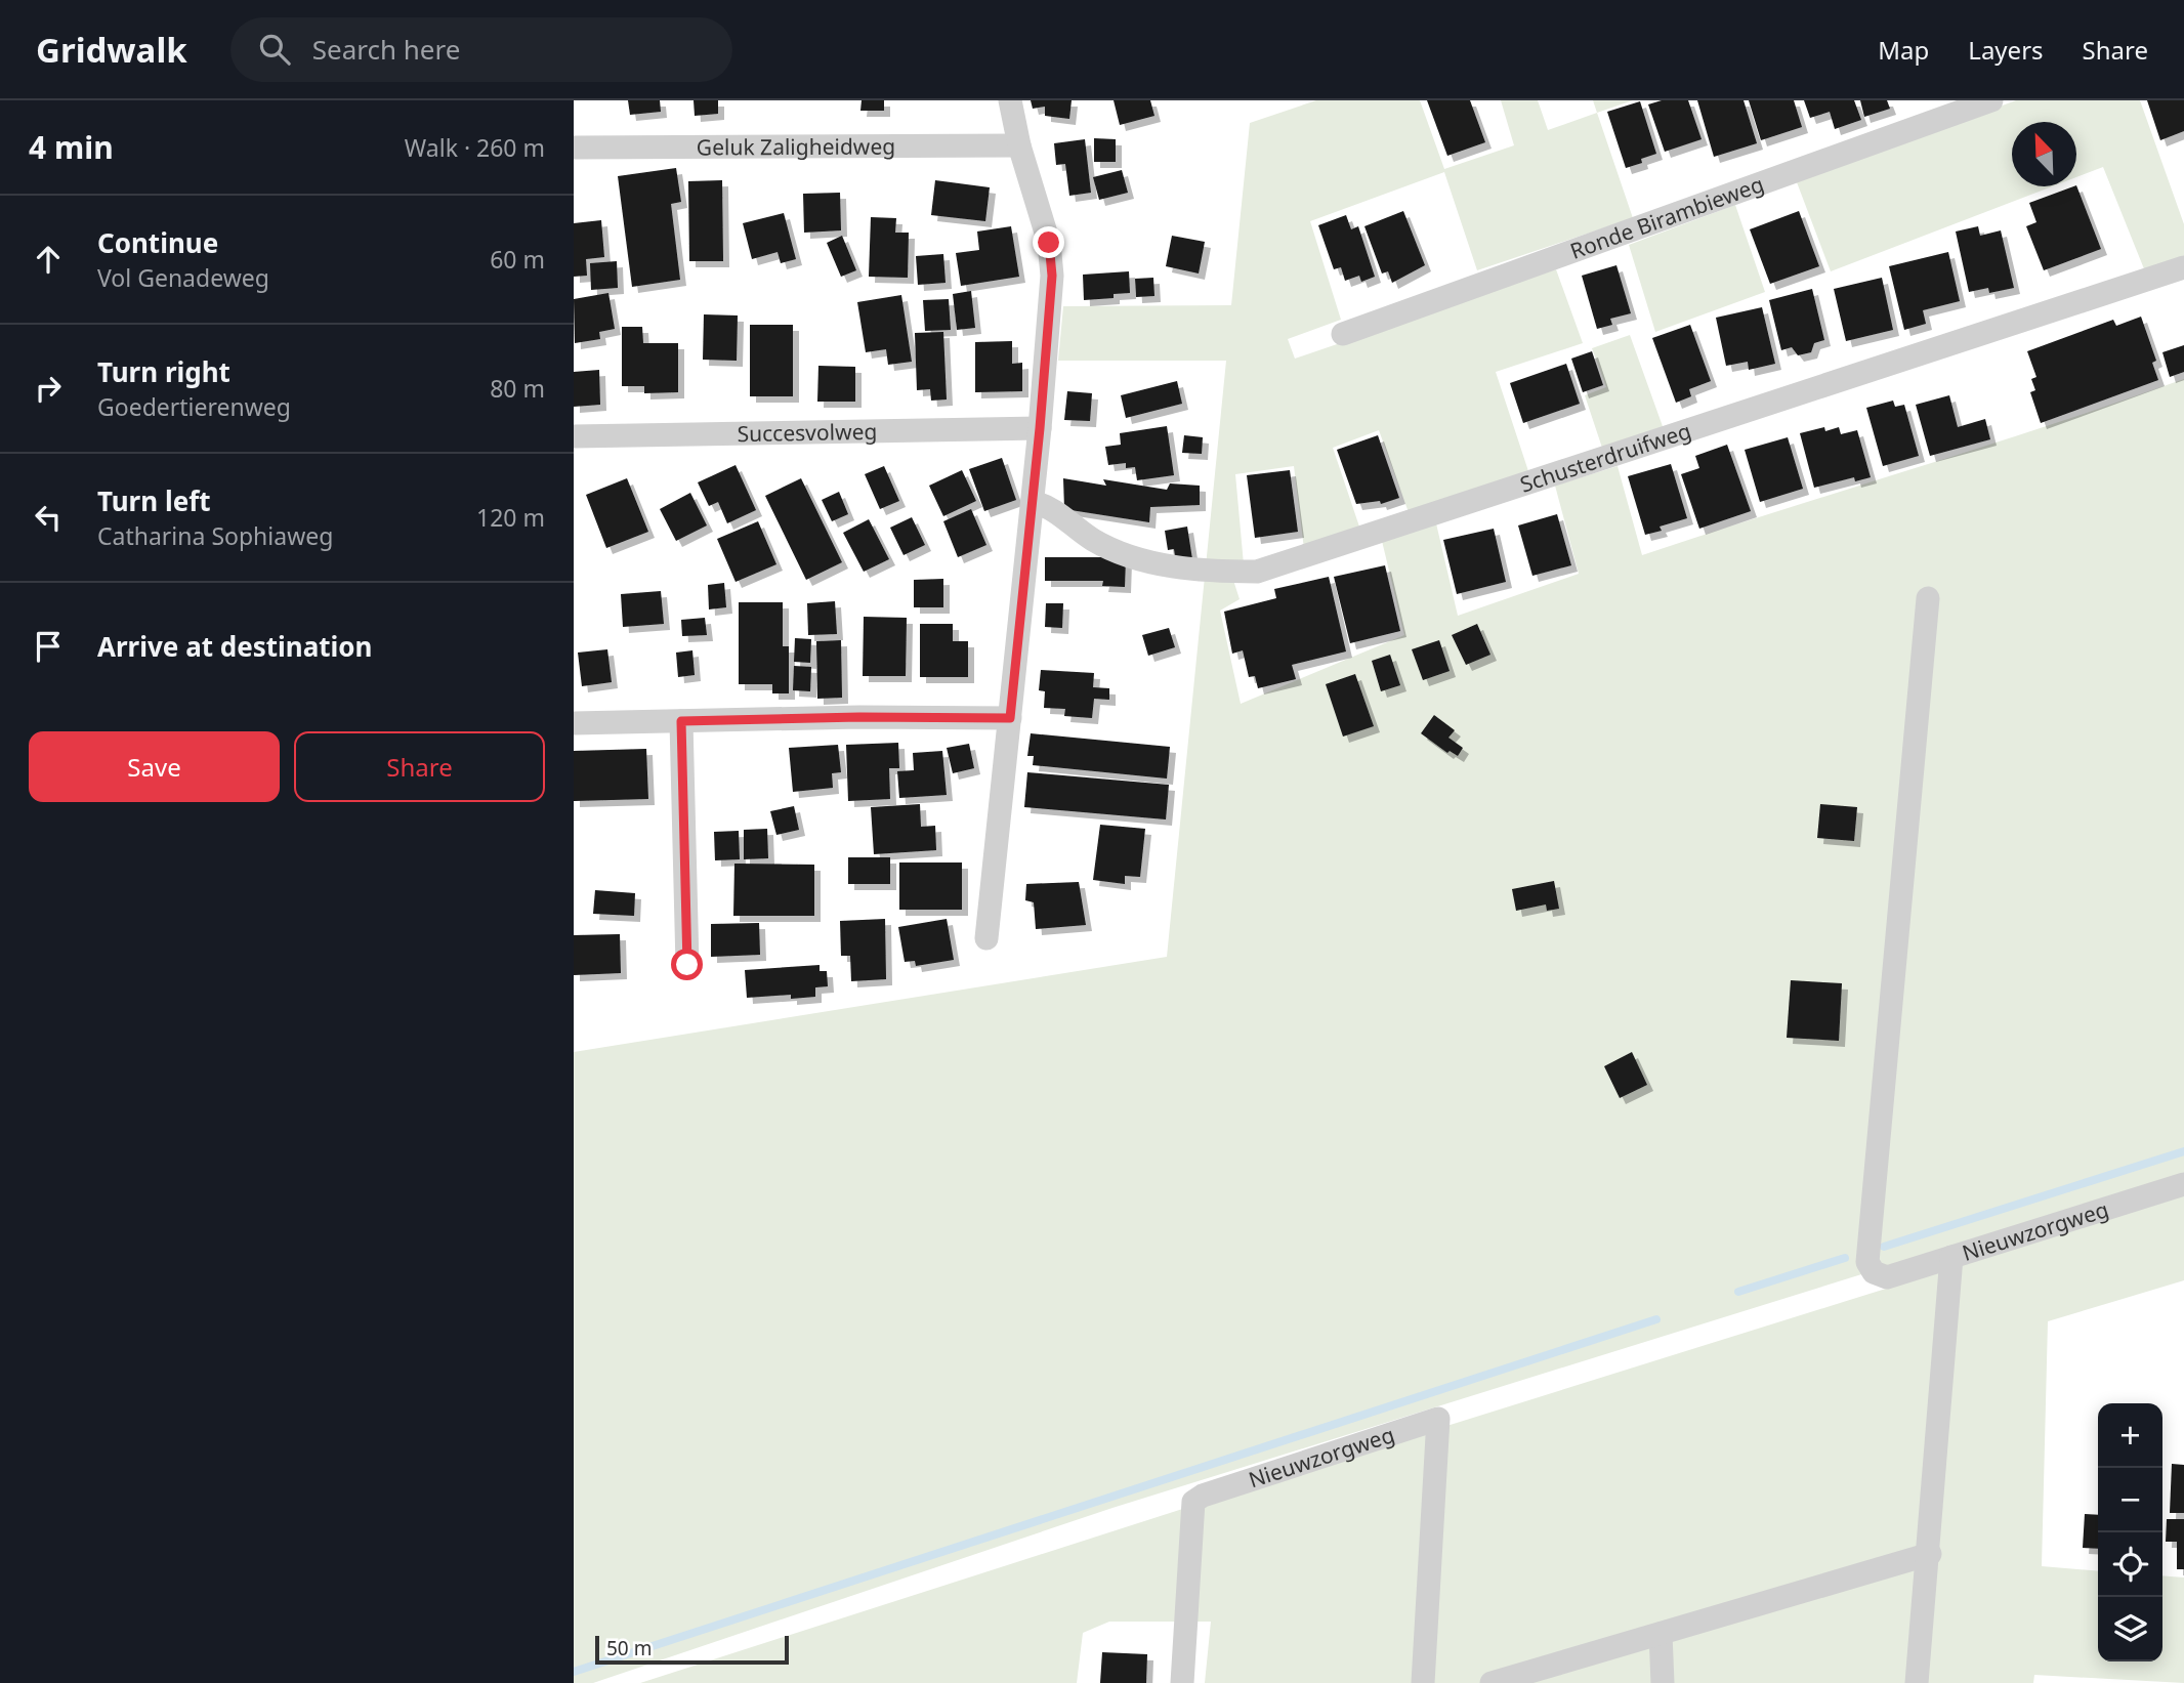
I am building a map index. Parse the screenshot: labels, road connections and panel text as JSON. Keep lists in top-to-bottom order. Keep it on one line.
{"streets":{"street":["Geluk Zaligheidweg","Ronde Birambieweg","Succesvolweg","Schusterdruifweg","Nieuwzorgweg"]},"scale_bar":"50 m","north":"top left","page":{"header":"Gridwalk","search":"Search here","nav":["Map","Layers","Share"],"heading":["4 min","Walk · 260 m"],"list":[["Continue","Vol Genadeweg","60 m"],["Turn right","Goedertierenweg","80 m"],["Turn left","Catharina Sophiaweg","120 m"],"Arrive at destination"],"buttons":["Save","Share"],"map_buttons":["+","−"],"scale":"50 m"}}
